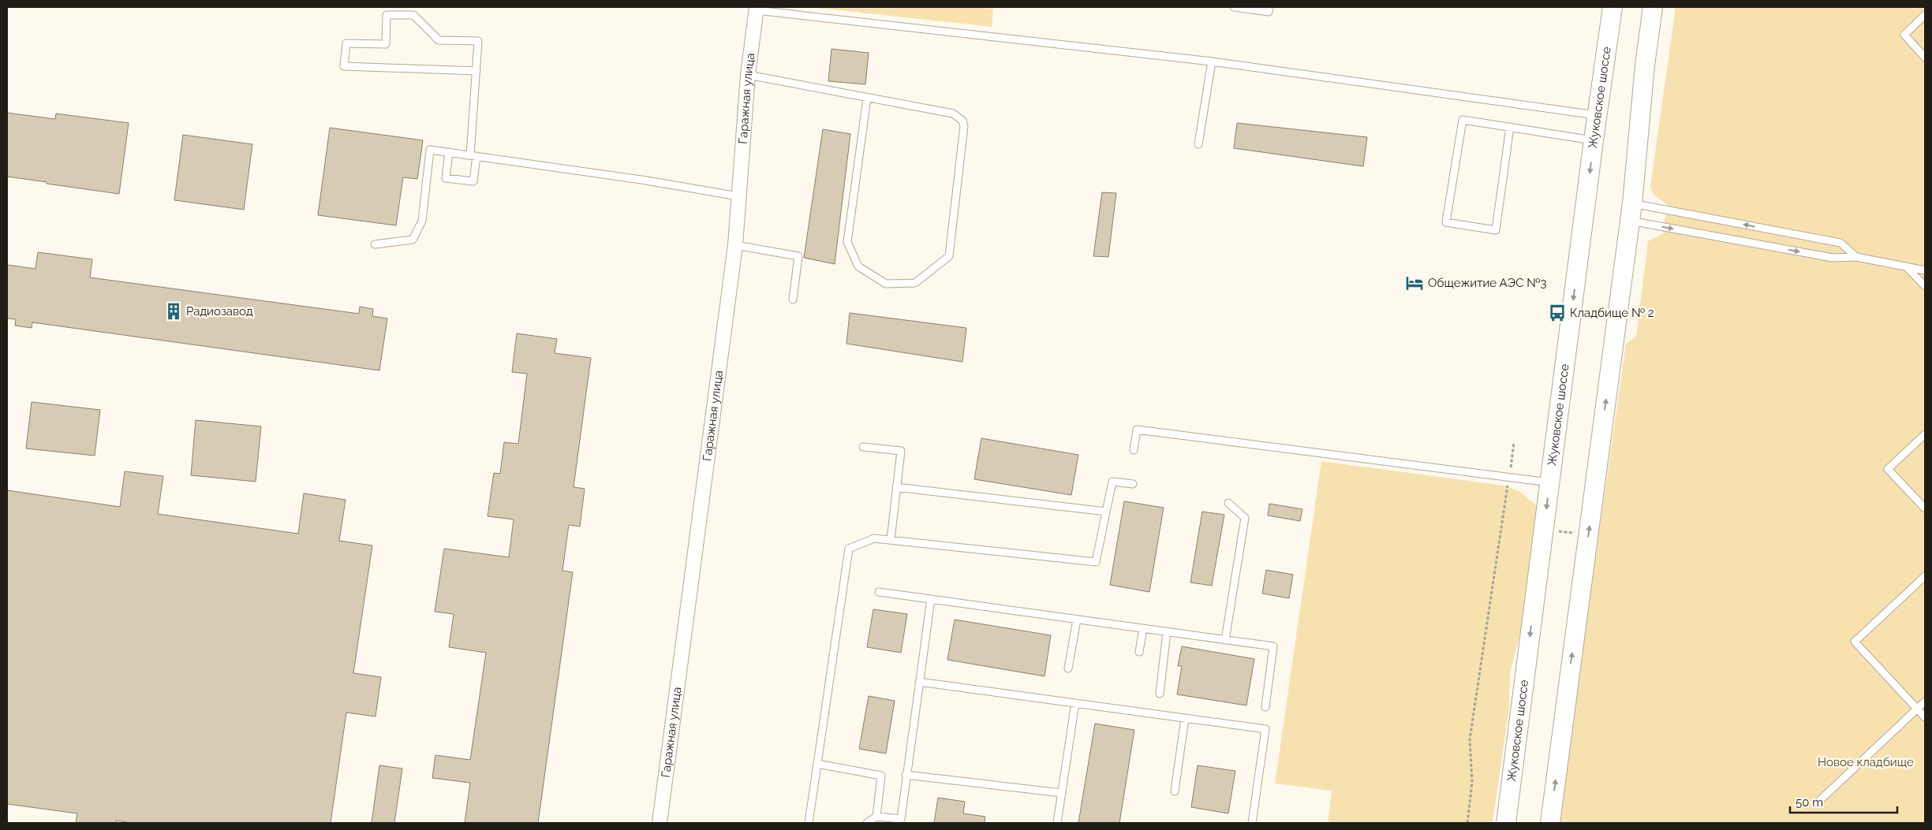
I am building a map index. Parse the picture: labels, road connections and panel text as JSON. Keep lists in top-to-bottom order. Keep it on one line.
{"streets":{"main road":["Жуковское шоссе"],"street":["Гаражная улица"]},"parks":["Новое кладбище"],"places":{"hotel":["Общежитие АЭС №3"],"building":["Радиозавод"],"bus stop":["Кладбище № 2"]},"scale_bar":"50 m"}
